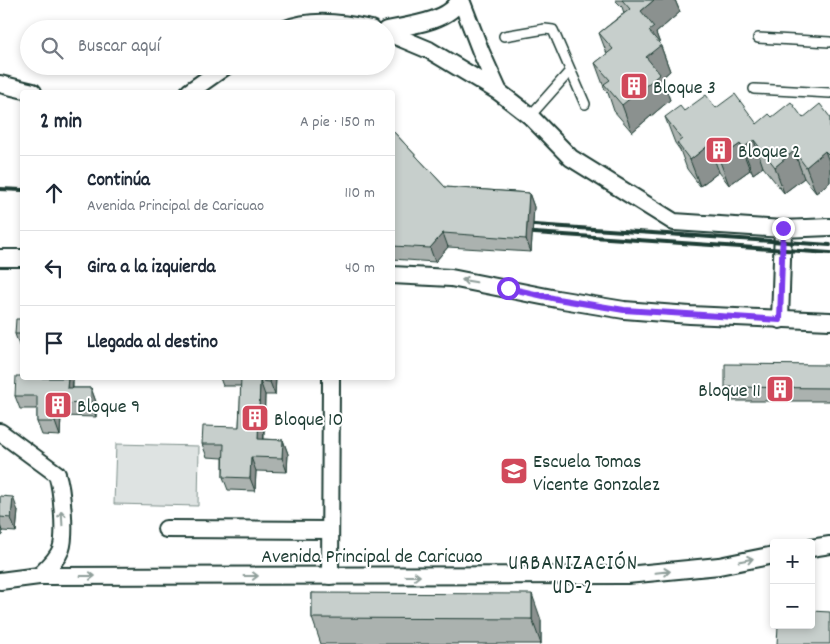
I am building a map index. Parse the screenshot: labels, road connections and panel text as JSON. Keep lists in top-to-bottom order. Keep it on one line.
{"streets":{"street":["Avenida Principal de Caricuao"]},"one_way":["Avenida Principal de Caricuao"],"districts":["URBANIZACIÓN UD-2"],"places":{"building":["Bloque 3","Bloque 2","Bloque 11","Bloque 9","Bloque 10"],"school or university":["Escuela Tomas Vicente Gonzalez"]},"page":{"search":"Buscar aquí","heading":["2 min","A pie · 150 m"],"list":[["Continúa","Avenida Principal de Caricuao","110 m"],["Gira a la izquierda","40 m"],"Llegada al destino"],"map_buttons":["+","−"]}}
